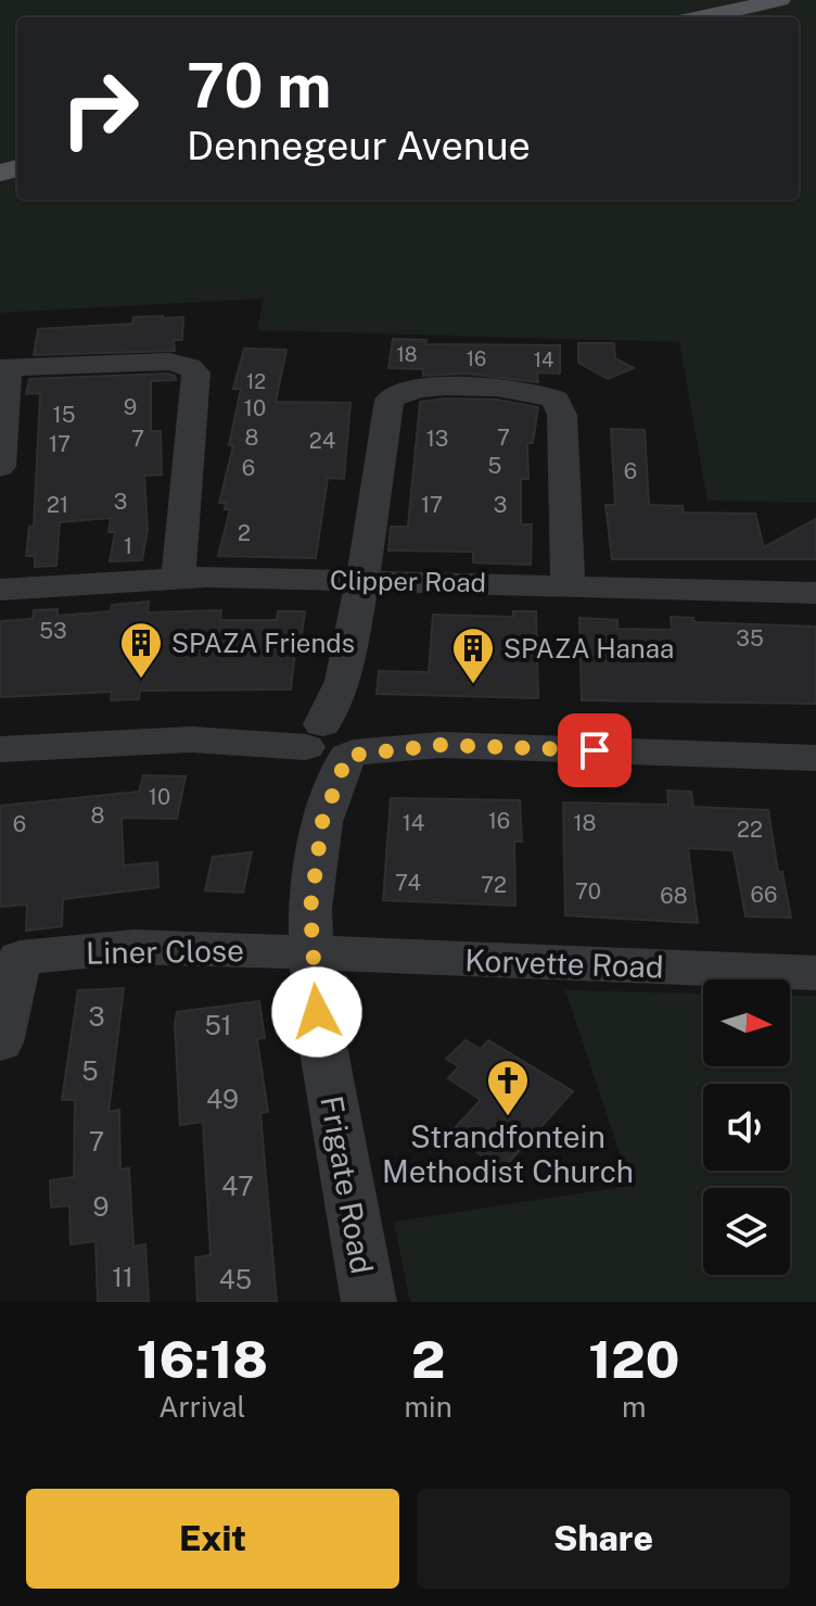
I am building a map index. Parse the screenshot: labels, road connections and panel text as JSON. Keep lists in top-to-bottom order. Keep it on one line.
{"streets":{"street":["Clipper Road","Liner Close","Korvette Road","Frigate Road"]},"crossings":[["Clipper Road","Frigate Road"],["Liner Close","Korvette Road"],["Liner Close","Frigate Road"],["Korvette Road","Frigate Road"]],"places":{"building":["SPAZA Friends","SPAZA Hanaa"],"church":["Strandfontein Methodist Church"]},"house_numbers":["18","16","14","12","9","10","15","8","7","7","13","24","17","5","6","6","3","21","17","3","2","1","53","35","10","8","16","14","18","6","22","74","72","70","66","68","3","51","5","49","7","47","9","11","45"],"north":"right","page":{"turn":["70 m","Dennegeur Avenue"],"eta":["16:18","Arrival","2","min","120","m"],"buttons":["Exit","Share"]}}
